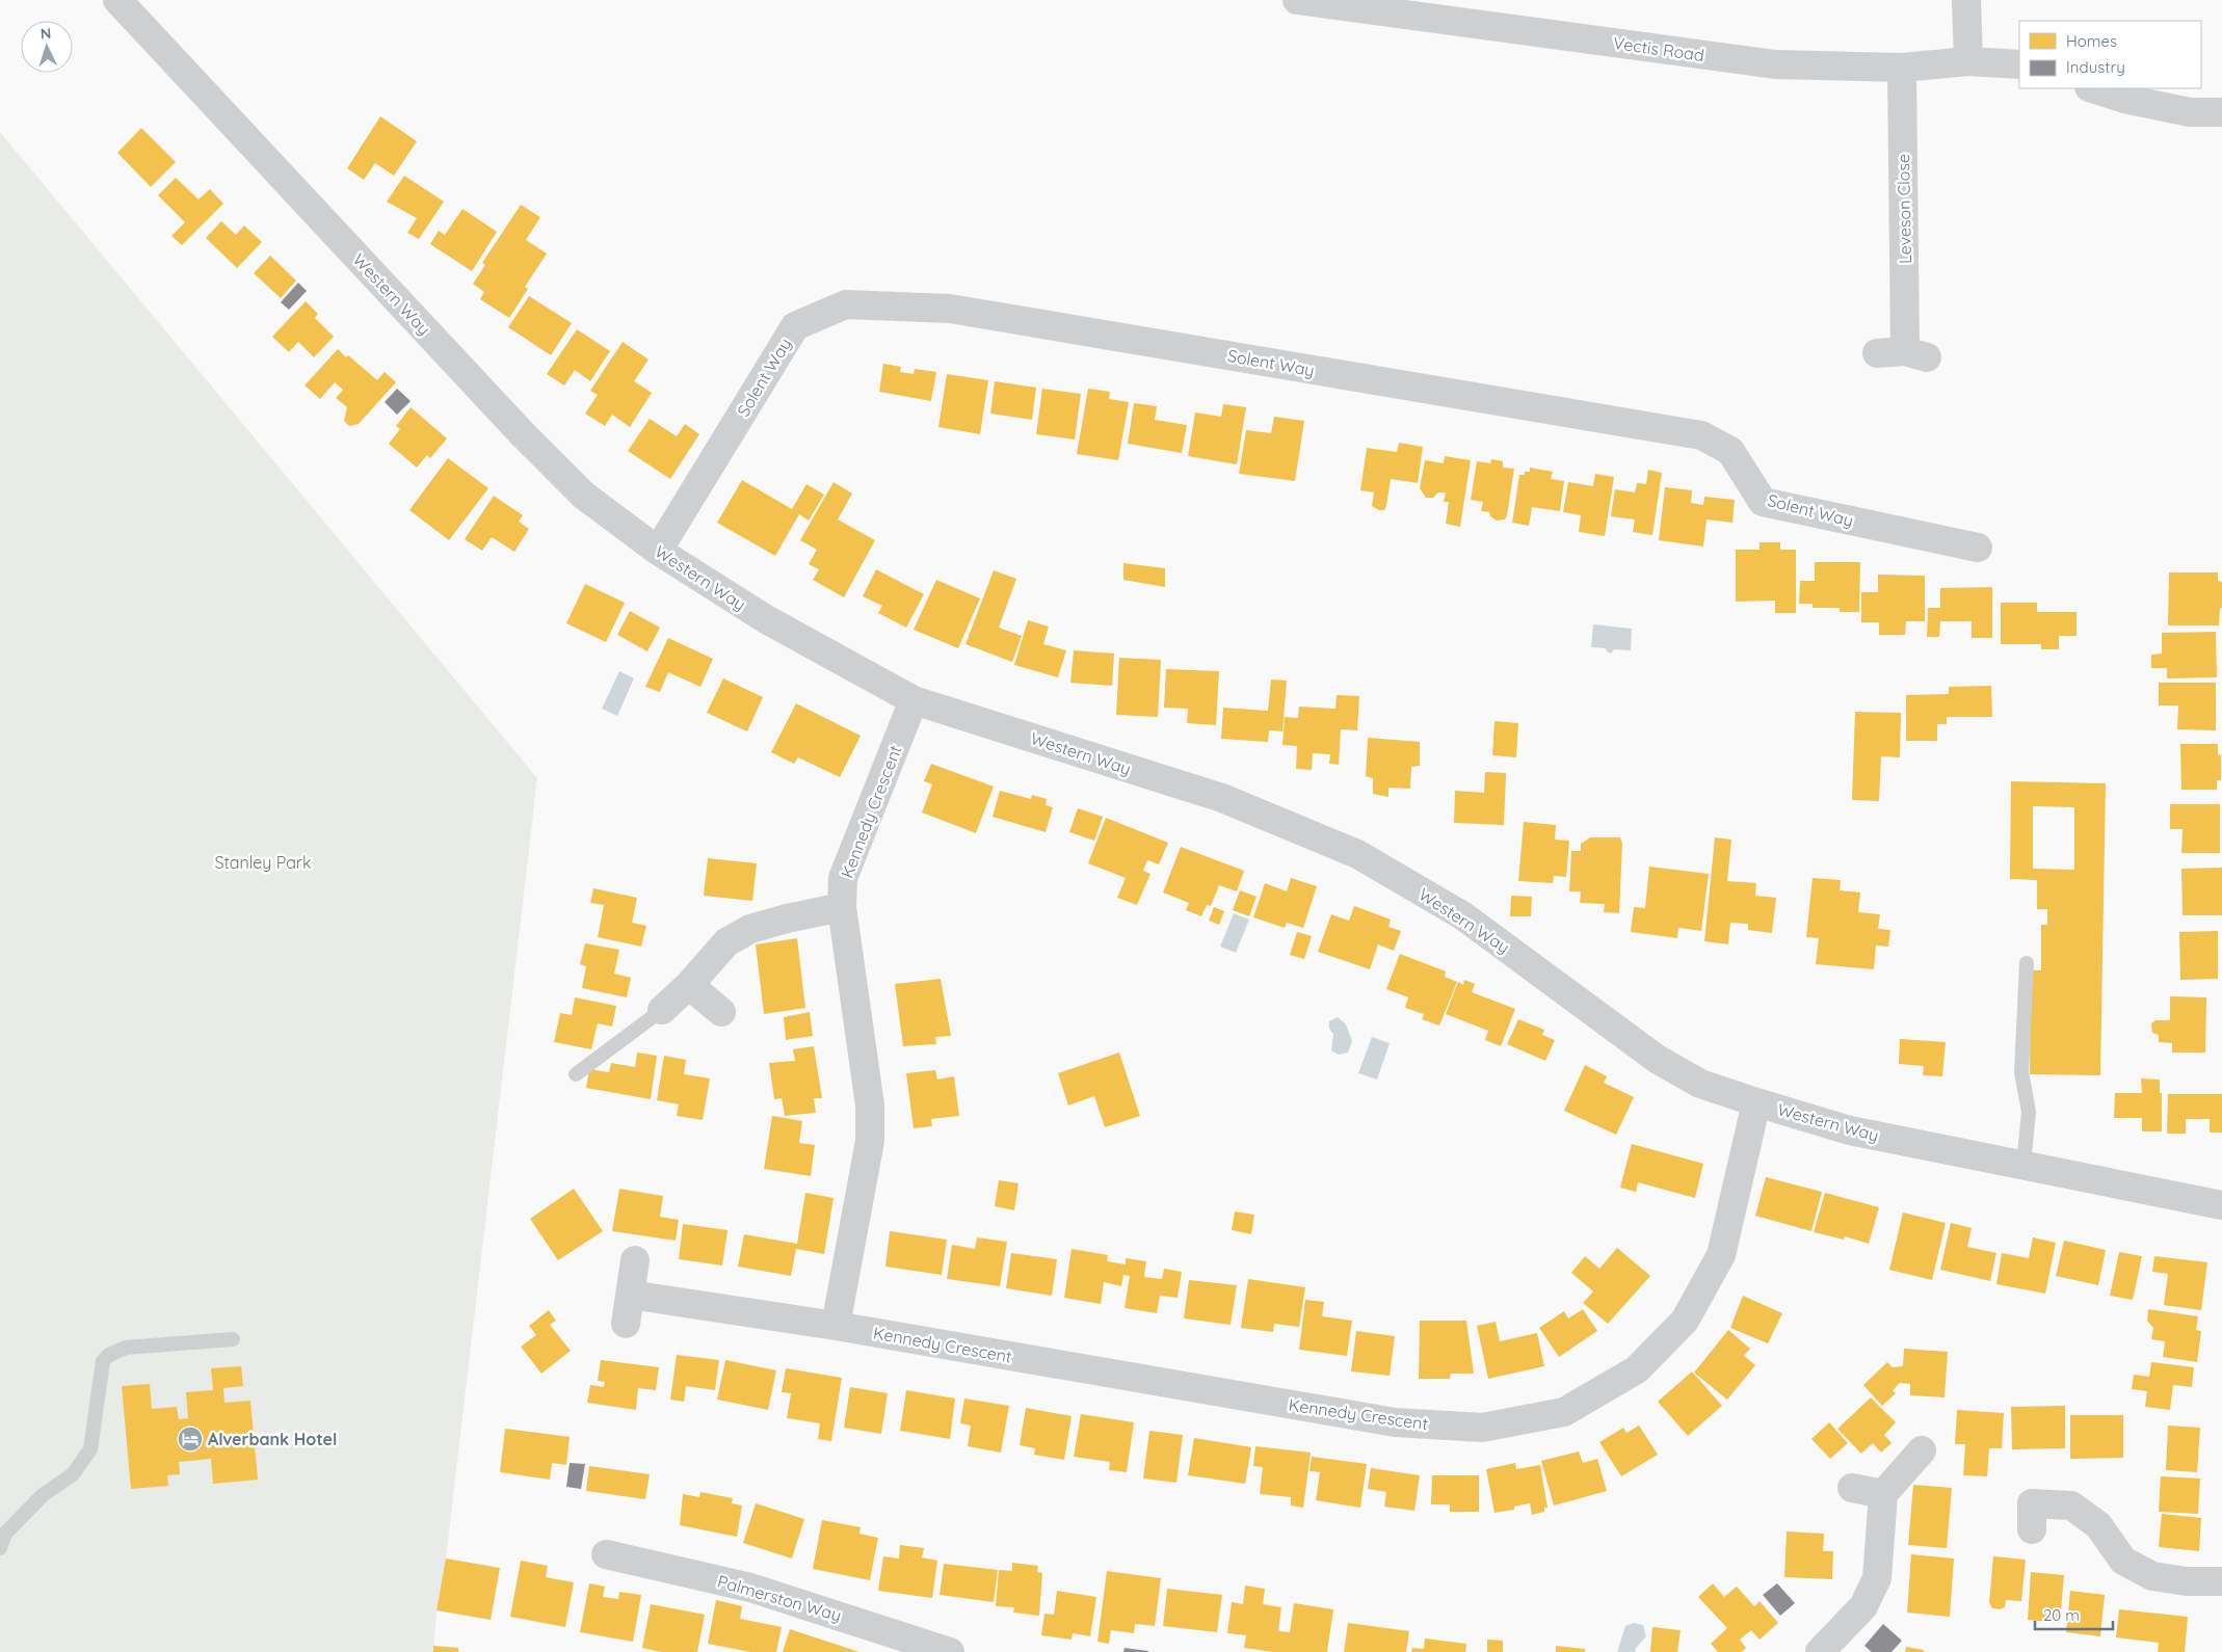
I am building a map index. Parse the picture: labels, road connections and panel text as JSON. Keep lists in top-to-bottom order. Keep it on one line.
{"streets":{"street":["Vectis Road","Leveson Close","Western Way","Solent Way","Kennedy Crescent","Palmerston Way"]},"crossings":[["Vectis Road","Leveson Close"],["Western Way","Solent Way"],["Western Way","Kennedy Crescent"]],"parks":["Stanley Park"],"places":{"hotel":["Alverbank Hotel"]},"legend":["Homes","Industry"],"scale_bar":"20 m","north":"top"}
